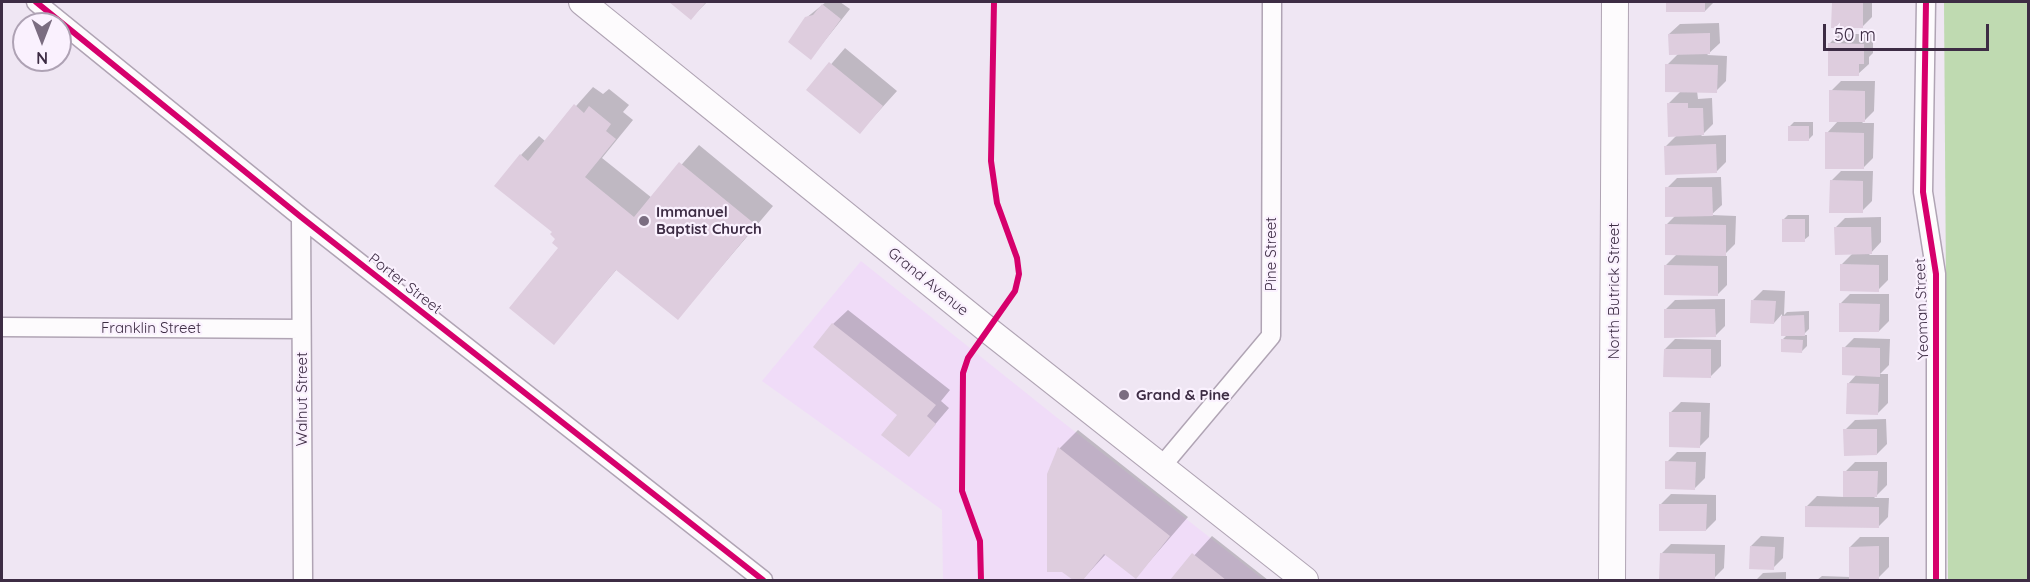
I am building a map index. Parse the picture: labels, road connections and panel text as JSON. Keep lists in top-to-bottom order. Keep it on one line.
{"streets":{"main road":["Grand Avenue","North Butrick Street"],"street":["Pine Street","Porter Street","Yeoman Street","Franklin Street","Walnut Street"]},"crossings":[["Pine Street","Grand Avenue"],["Porter Street","Walnut Street"],["Franklin Street","Walnut Street"]],"places":["Immanuel Baptist Church","Grand & Pine"],"scale_bar":"50 m","north":"bottom"}
